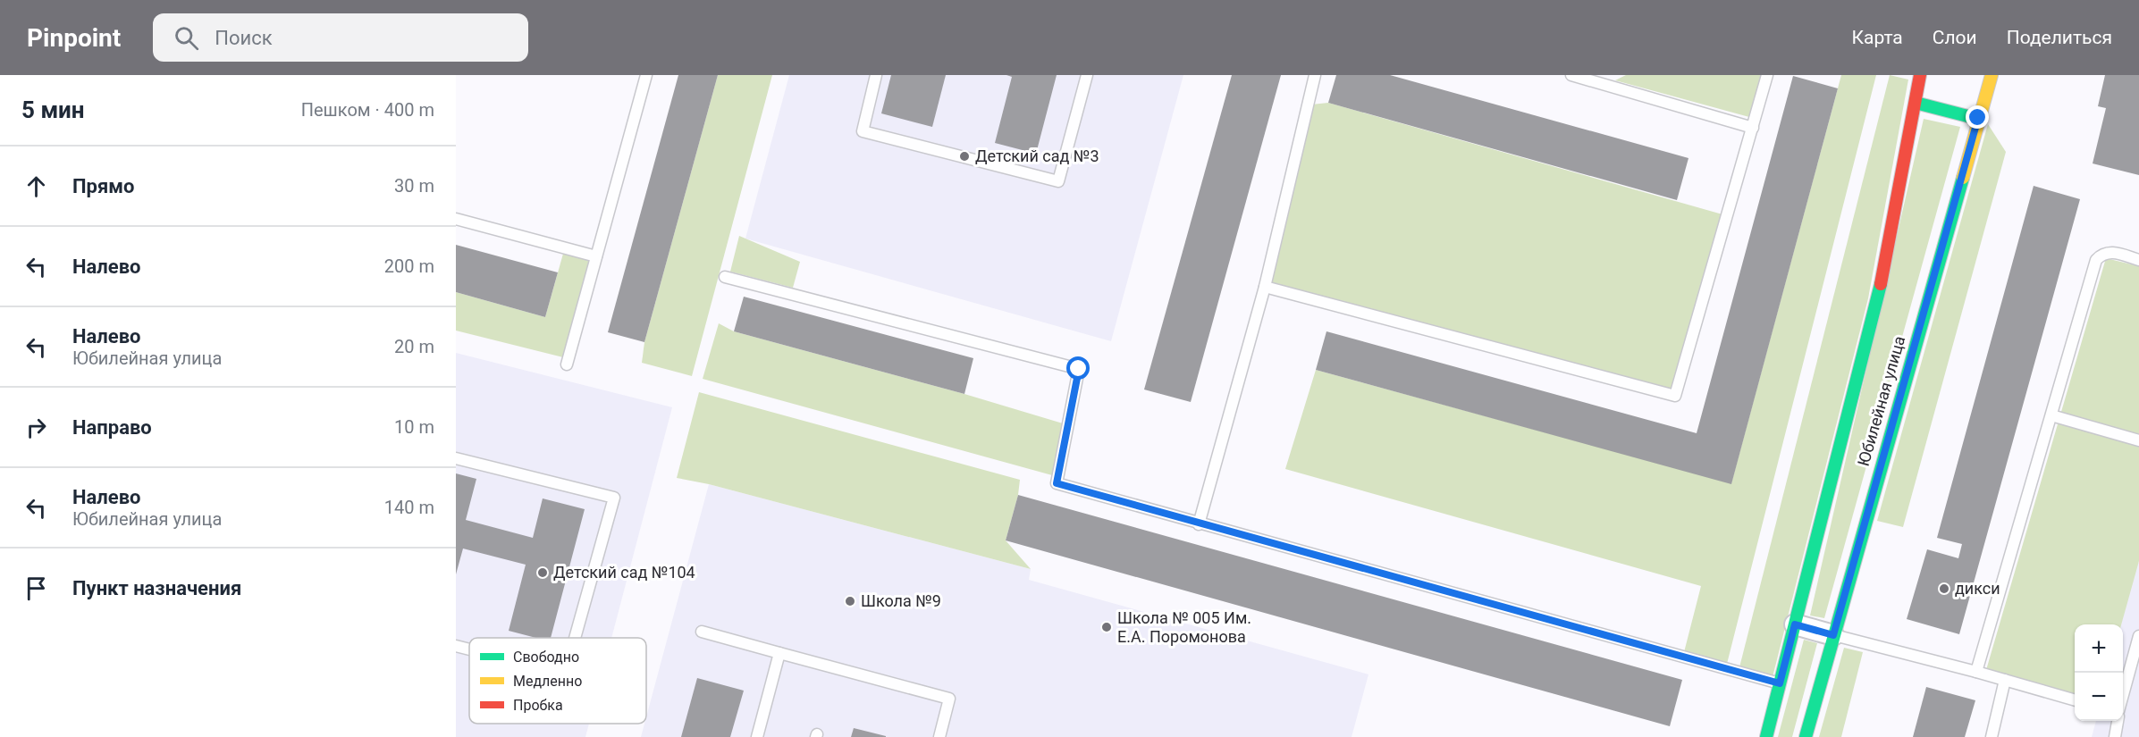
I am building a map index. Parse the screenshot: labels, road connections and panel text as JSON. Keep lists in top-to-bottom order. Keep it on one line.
{"streets":{"street":["Юбилейная улица"]},"places":["Детский сад №3","Детский сад №104","дикси","Школа №9","Школа № 005 Им. Е.А. Поромонова"],"legend":["Свободно","Медленно","Пробка"],"page":{"header":"Pinpoint","search":"Поиск","nav":["Карта","Слои","Поделиться"],"heading":["5 мин","Пешком · 400 m"],"list":[["Прямо","30 m"],["Налево","200 m"],["Налево","Юбилейная улица","20 m"],["Направо","10 m"],["Налево","Юбилейная улица","140 m"],"Пункт назначения"],"map_buttons":["+","−"]}}
